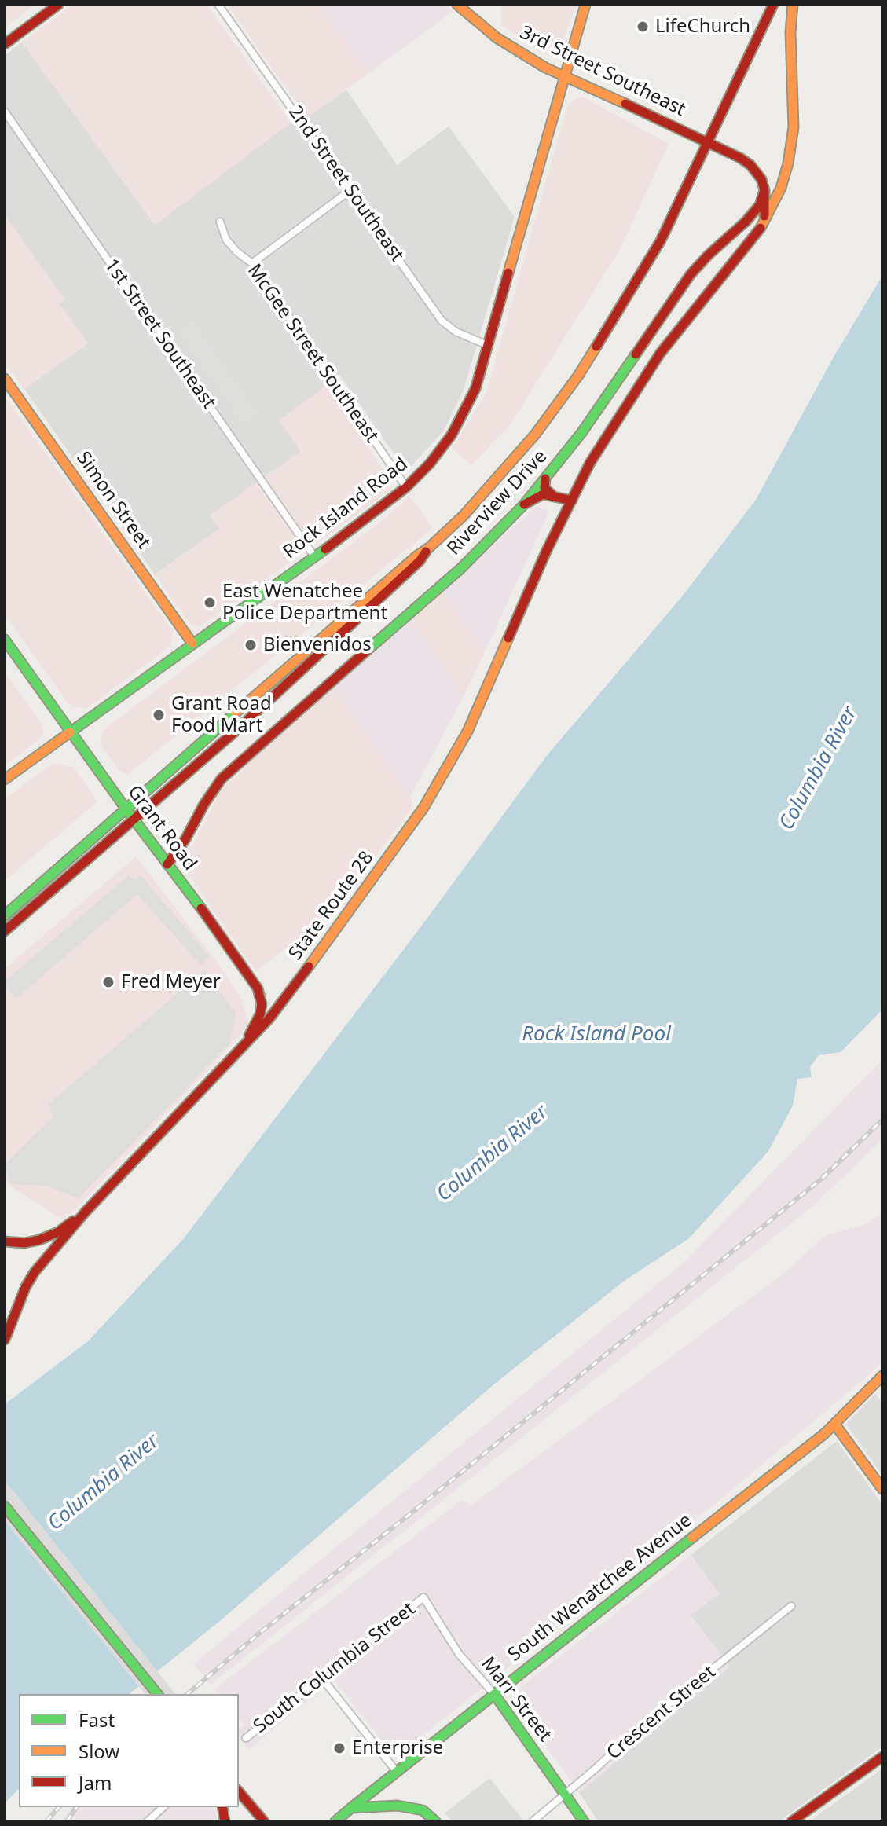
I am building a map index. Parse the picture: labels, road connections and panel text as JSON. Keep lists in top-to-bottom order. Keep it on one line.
{"streets":{"main road":["3rd Street Southeast","Simon Street","Riverview Drive","Rock Island Road","Grant Road","State Route 28","South Wenatchee Avenue","Marr Street"],"street":["2nd Street Southeast","1st Street Southeast","McGee Street Southeast","South Columbia Street","Crescent Street"]},"crossings":[["3rd Street Southeast","Rock Island Road"],["2nd Street Southeast","Rock Island Road"],["1st Street Southeast","Rock Island Road"],["McGee Street Southeast","Rock Island Road"],["Simon Street","Rock Island Road"],["Riverview Drive","Grant Road"],["Rock Island Road","Grant Road"],["Grant Road","State Route 28"],["South Wenatchee Avenue","Marr Street"],["South Columbia Street","Marr Street"],["Marr Street","Crescent Street"]],"water":["Columbia River","Rock Island Pool"],"places":["LifeChurch","East Wenatchee Police Department","Bienvenidos","Grant Road Food Mart","Fred Meyer","Enterprise"],"legend":["Fast","Slow","Jam"]}
